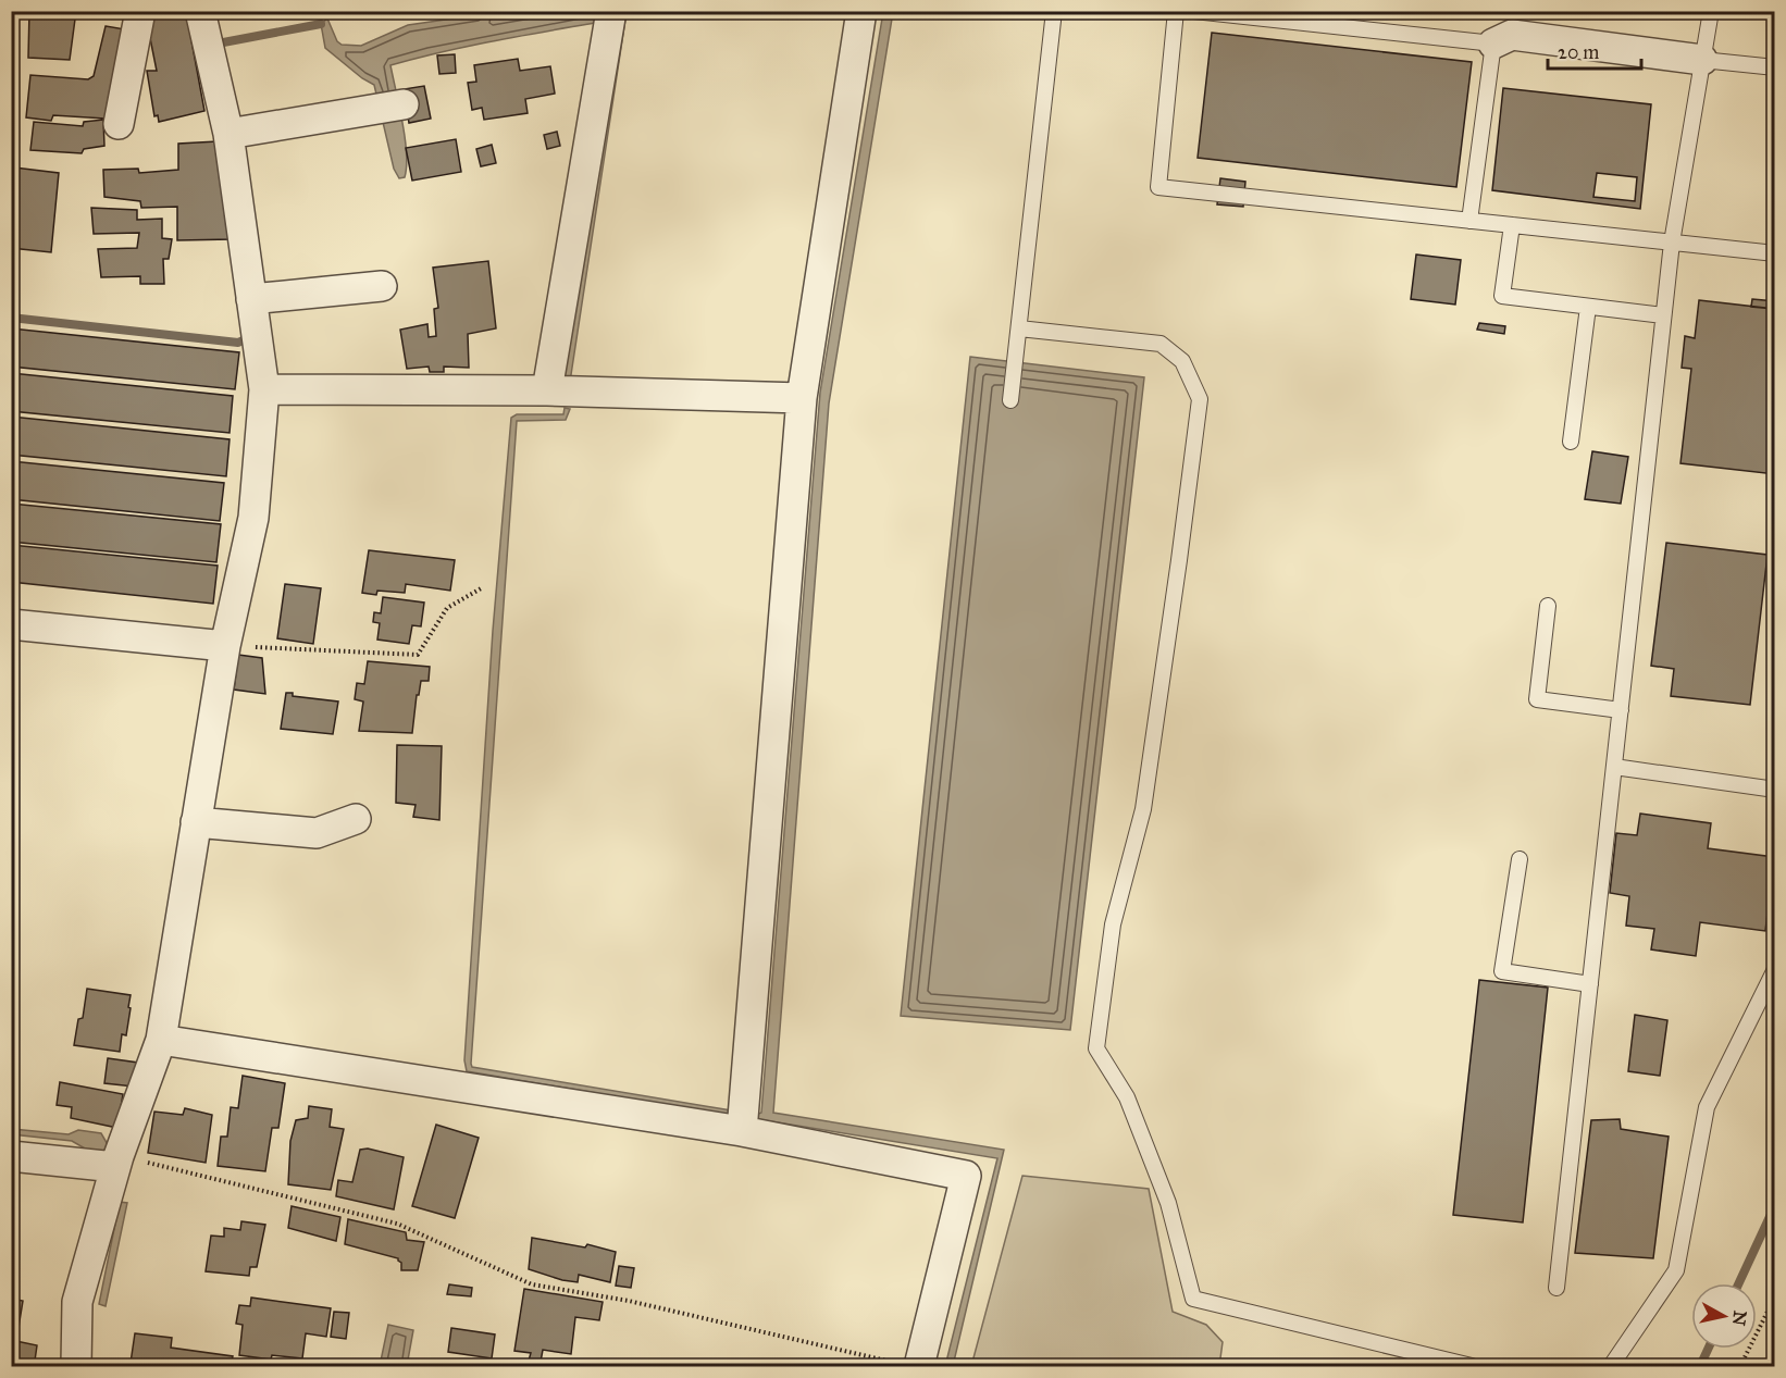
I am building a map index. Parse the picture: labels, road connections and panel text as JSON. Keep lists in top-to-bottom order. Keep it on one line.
{"scale_bar":"20 m","north":"right"}
